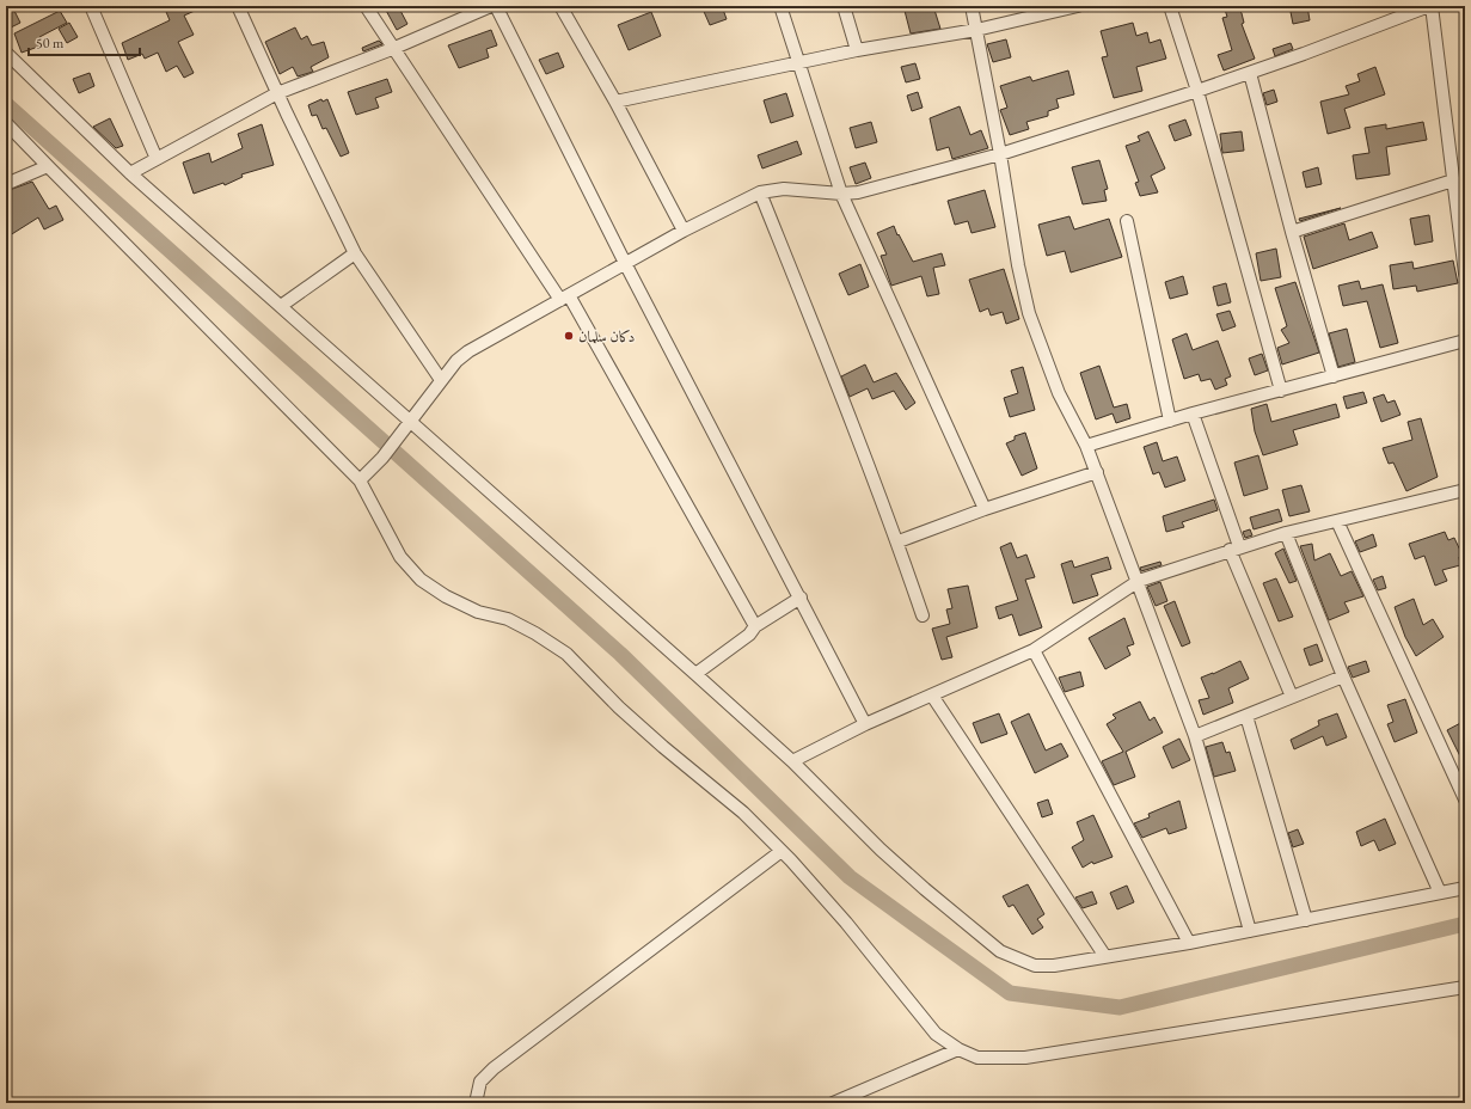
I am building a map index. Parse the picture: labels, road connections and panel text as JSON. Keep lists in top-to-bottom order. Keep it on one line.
{"places":["دكان سلمان"],"scale_bar":"50 m"}
